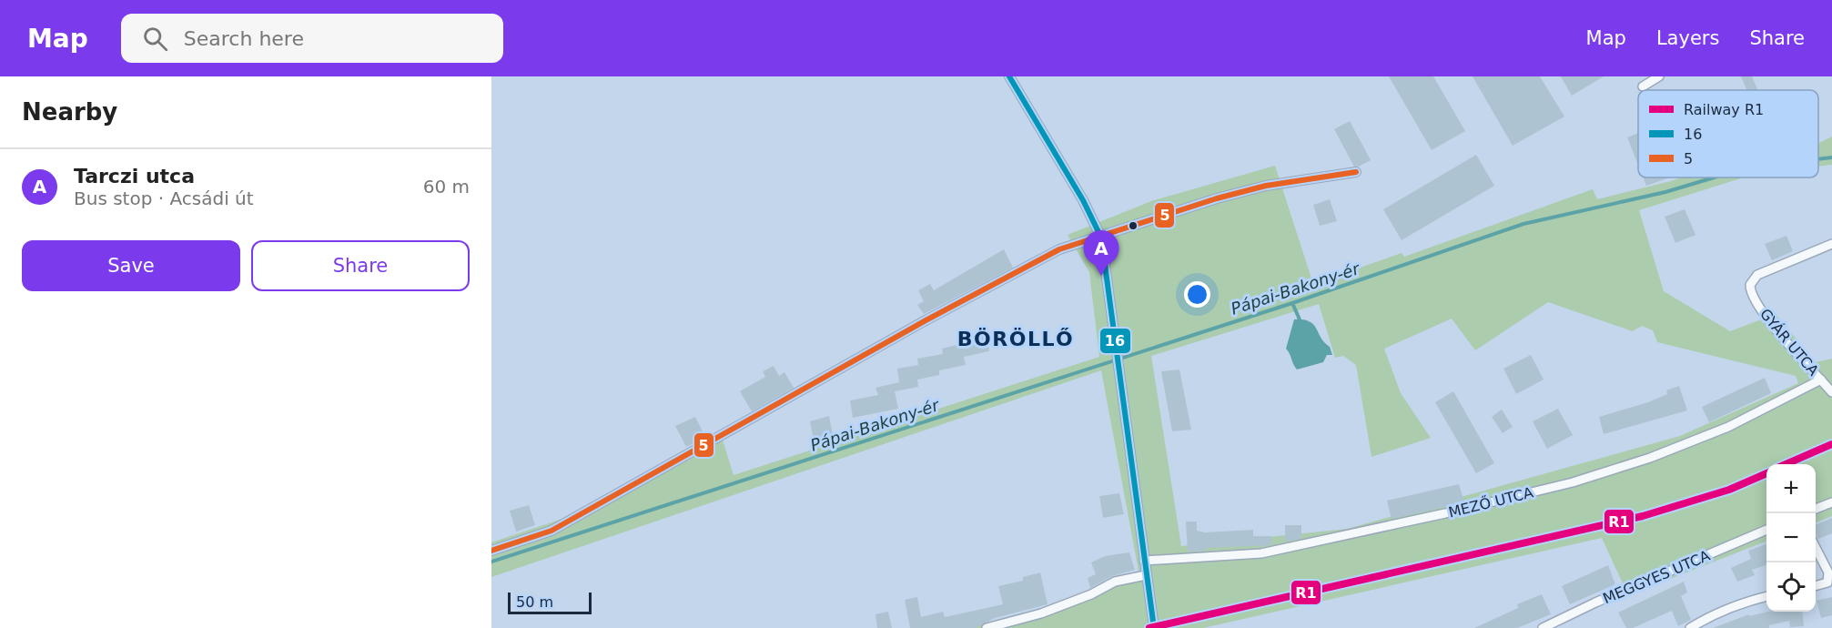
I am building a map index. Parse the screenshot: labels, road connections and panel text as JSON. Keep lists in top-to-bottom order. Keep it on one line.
{"streets":{"street":["GYÁR UTCA","MEZŐ UTCA","MEGGYES UTCA"]},"crossings":[["GYÁR UTCA","MEZŐ UTCA"]],"districts":["BÖRÖLLŐ"],"water":["Pápai-Bakony-ér"],"lines":["transit line 16","transit line 5","rail line R1"],"legend":["Railway R1","16","5"],"scale_bar":"50 m","page":{"header":"Map","search":"Search here","nav":["Map","Layers","Share"],"heading":"Nearby","list":[{"mark":"A","name":"Tarczi utca","note":"Bus stop · Acsádi út","value":"60 m"}],"buttons":["Save","Share"],"pins":"A","map_buttons":["+","−"],"scale":"50 m"}}
